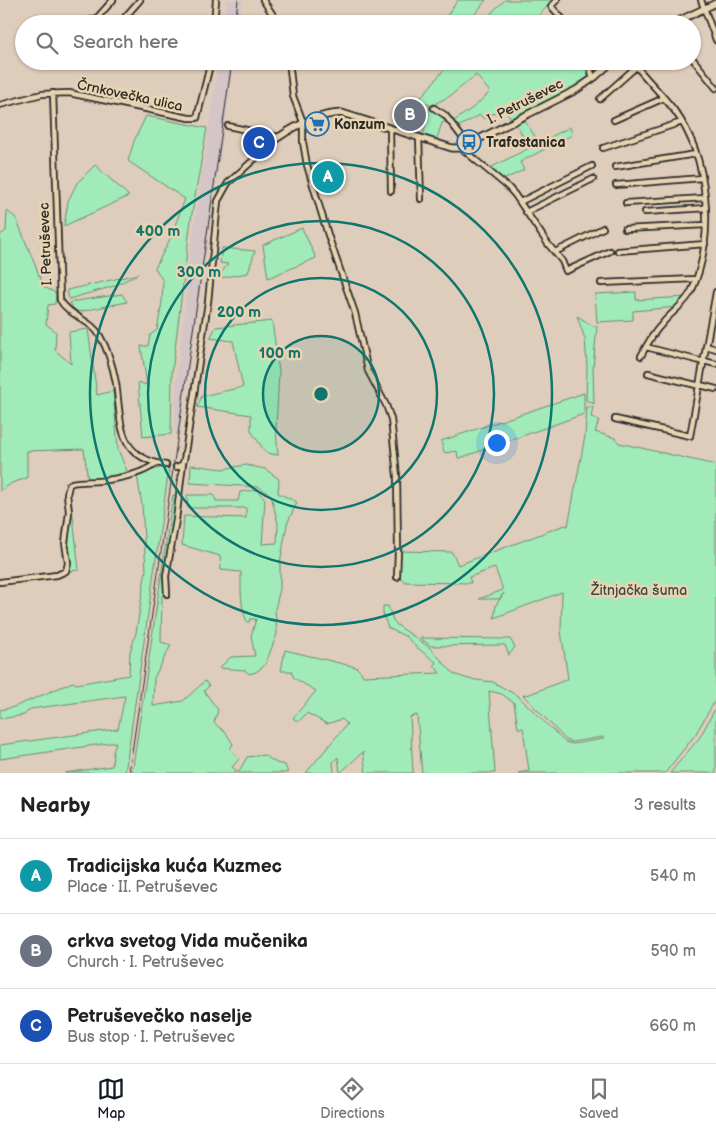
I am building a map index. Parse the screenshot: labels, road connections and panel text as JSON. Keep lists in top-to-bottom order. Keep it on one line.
{"streets":{"street":["Črnkovečka ulica","I. Petruševec"]},"crossings":[["Črnkovečka ulica","I. Petruševec"]],"parks":["Žitnjačka šuma"],"places":{"supermarket":["Konzum"],"bus stop":["Trafostanica"]},"page":{"search":"Search here","pins":["B","C","A"],"heading":["Nearby","3 results"],"list":[{"mark":"A","name":"Tradicijska kuća Kuzmec","note":"Place · II. Petruševec","value":"540 m"},{"mark":"B","name":"crkva svetog Vida mučenika","note":"Church · I. Petruševec","value":"590 m"},{"mark":"C","name":"Petruševečko naselje","note":"Bus stop · I. Petruševec","value":"660 m"}],"nav":["Map","Directions","Saved"]},"rings":["400 m","300 m","200 m","100 m"]}
